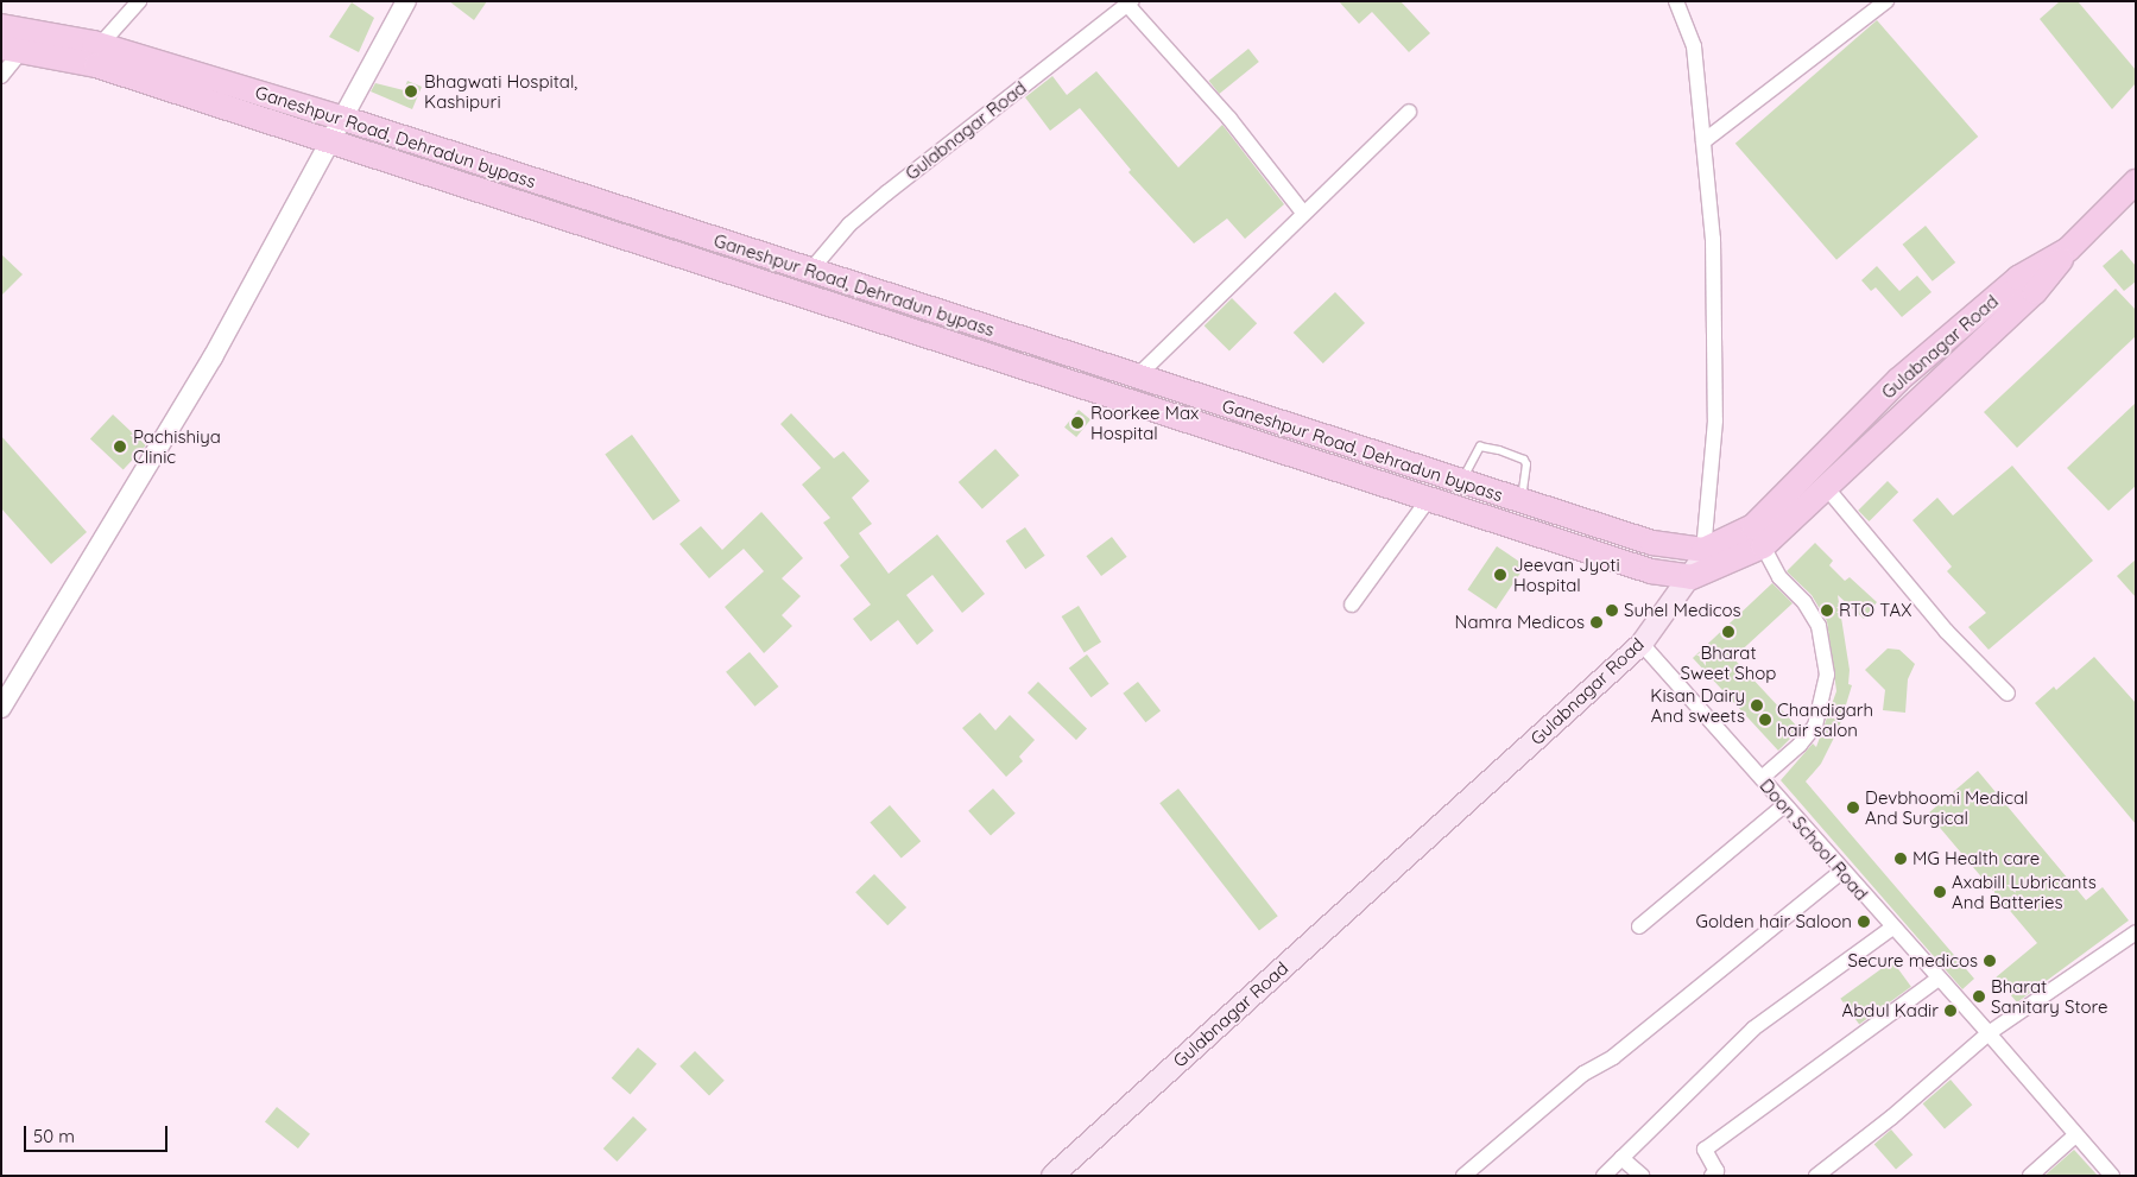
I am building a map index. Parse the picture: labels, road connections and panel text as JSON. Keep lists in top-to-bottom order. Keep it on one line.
{"streets":{"main road":["Gulabnagar Road","Ganeshpur Road, Dehradun bypass"],"street":["Doon School Road"]},"crossings":[["Gulabnagar Road","Ganeshpur Road, Dehradun bypass"],["Gulabnagar Road","Doon School Road"]],"places":["Bhagwati Hospital, Kashipuri","Roorkee Max Hospital","Pachishiya Clinic","Jeevan Jyoti Hospital","Suhel Medicos","RTO TAX","Namra Medicos","Bharat Sweet Shop","Kisan Dairy And sweets","Chandigarh hair salon","Devbhoomi Medical And Surgical","MG Health care","Axabill Lubricants And Batteries","Golden hair Saloon","Secure medicos","Bharat Sanitary Store","Abdul Kadir"],"scale_bar":"50 m"}
